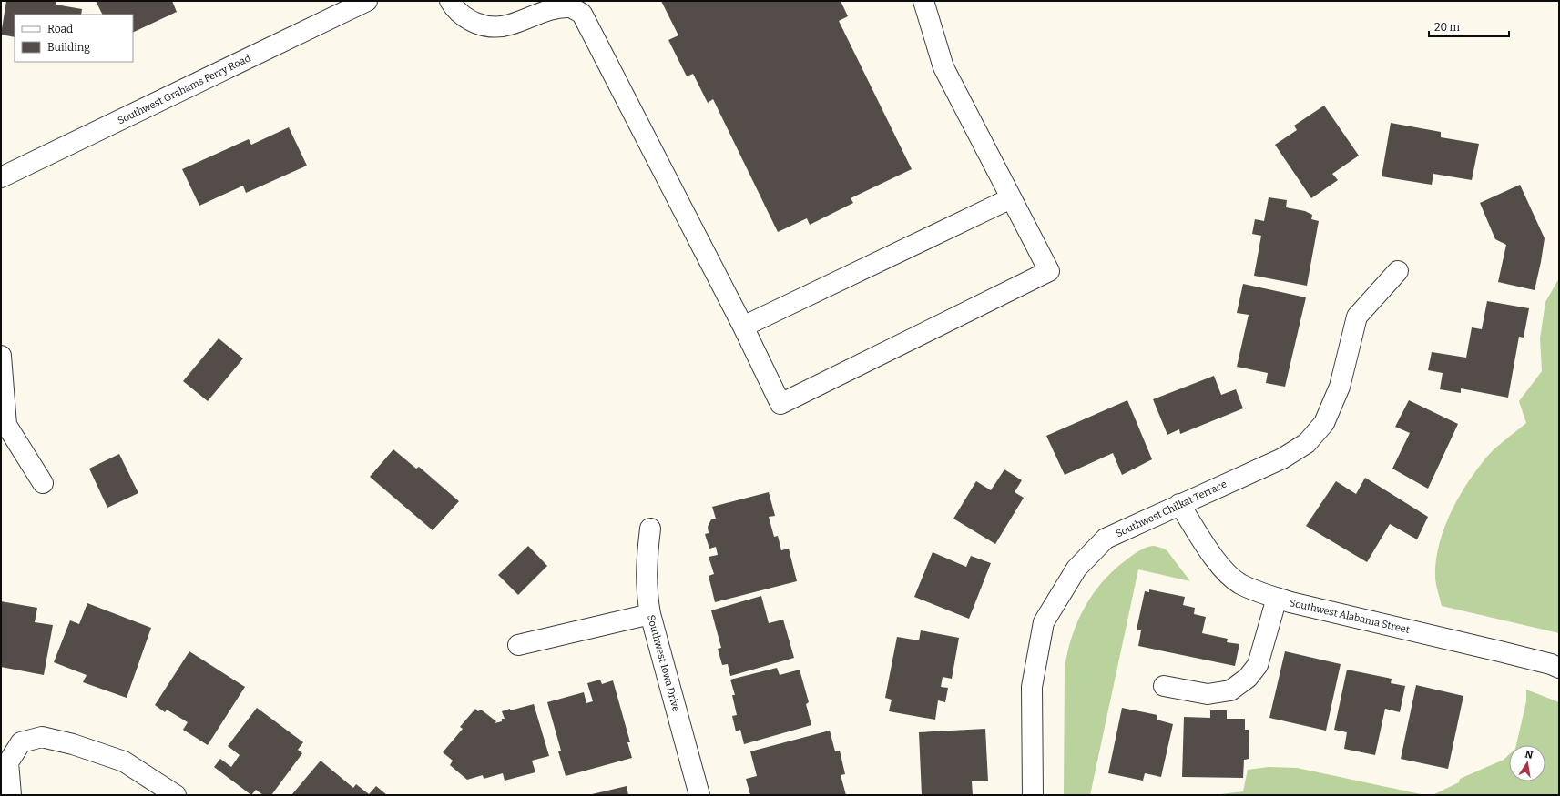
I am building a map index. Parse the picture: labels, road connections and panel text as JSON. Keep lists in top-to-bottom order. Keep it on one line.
{"streets":{"street":["Southwest Grahams Ferry Road","Southwest Chilkat Terrace","Southwest Alabama Street","Southwest Iowa Drive"]},"crossings":[["Southwest Chilkat Terrace","Southwest Alabama Street"]],"legend":["Road","Building"],"scale_bar":"20 m","north":"top"}
